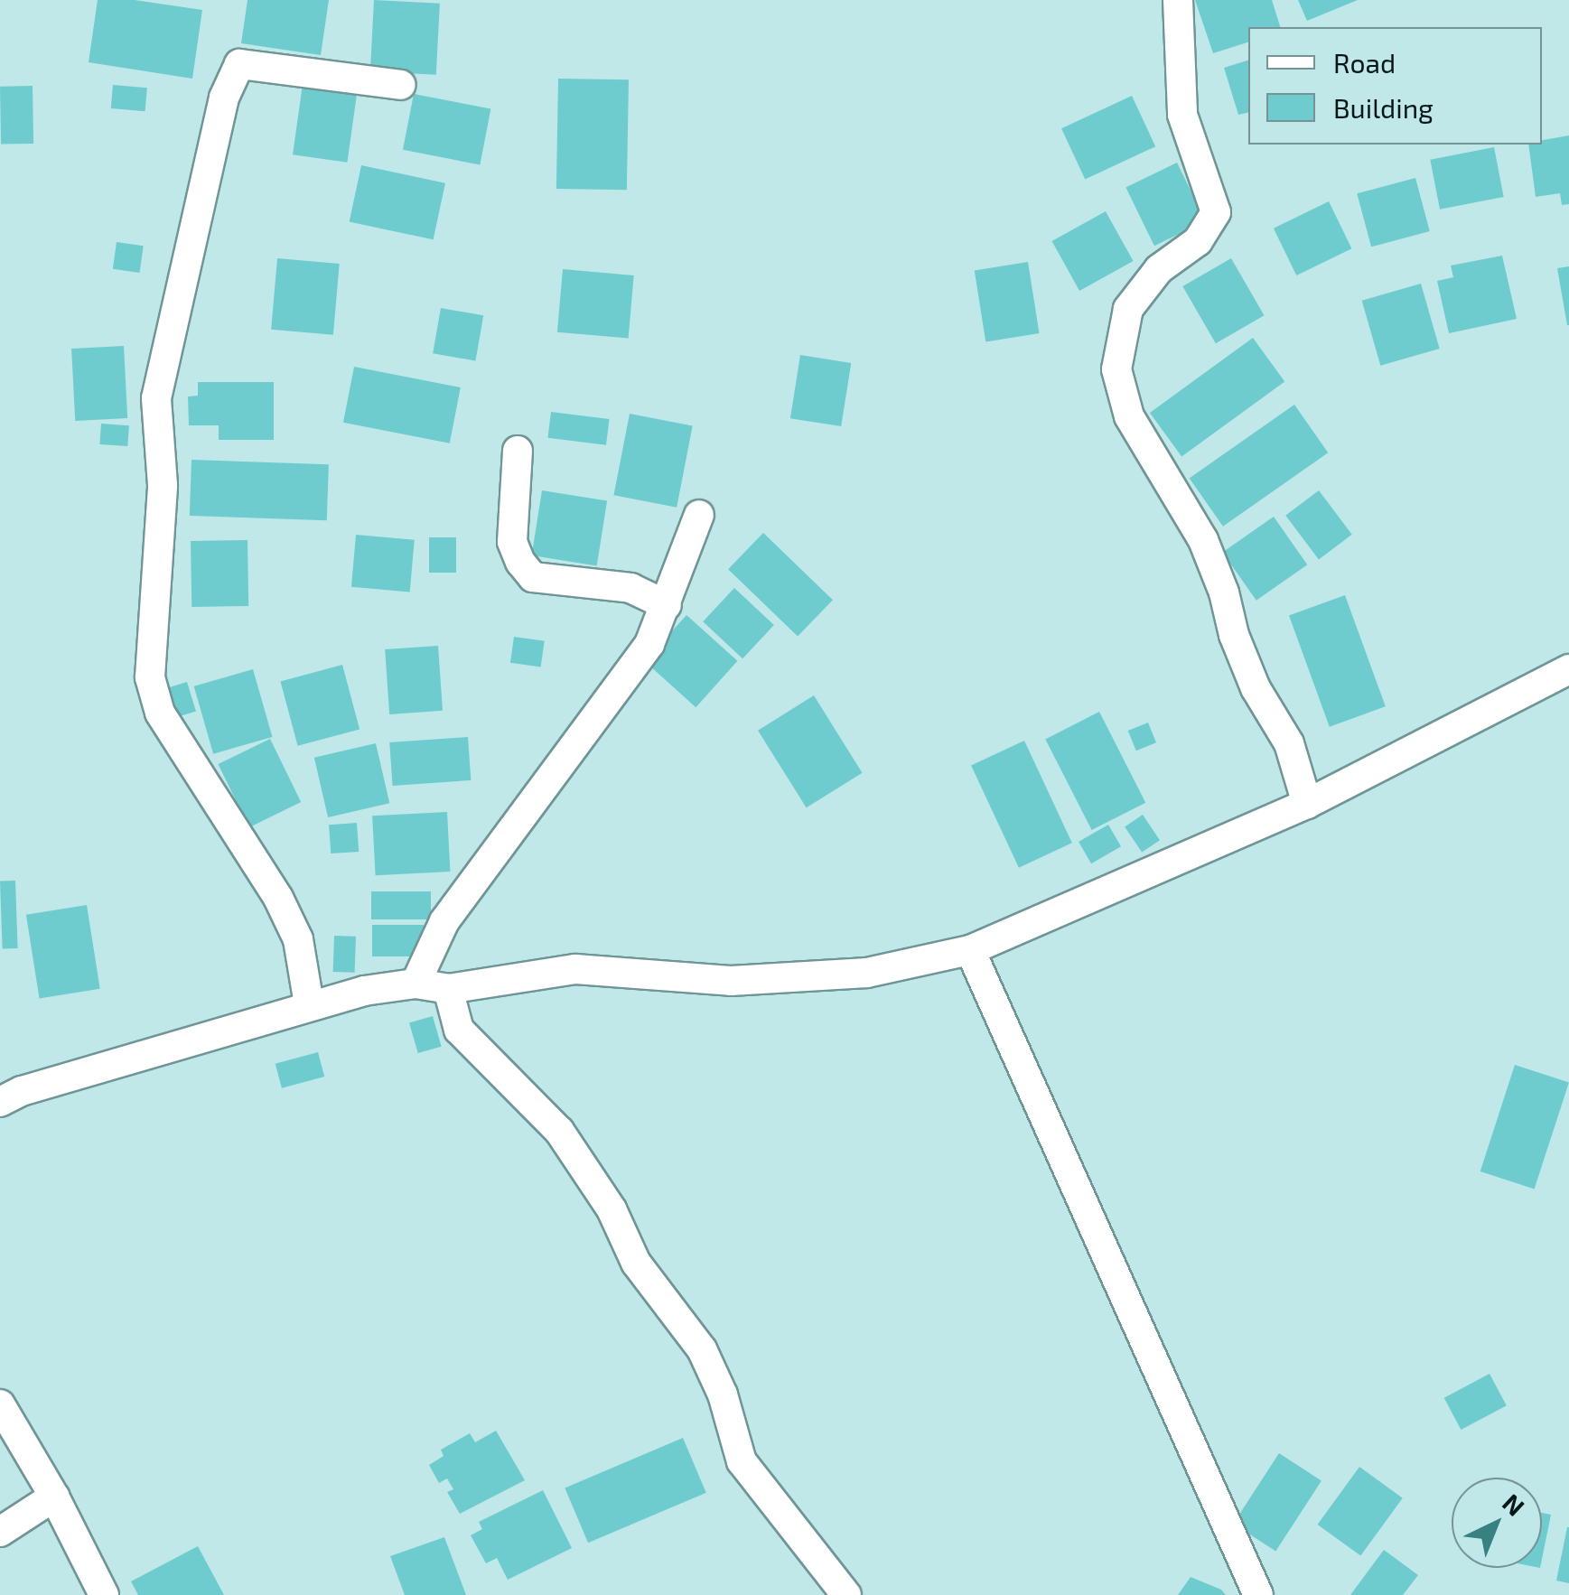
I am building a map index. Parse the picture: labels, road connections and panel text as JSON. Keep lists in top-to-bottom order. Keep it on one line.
{"legend":["Road","Building"],"north":"top right"}
